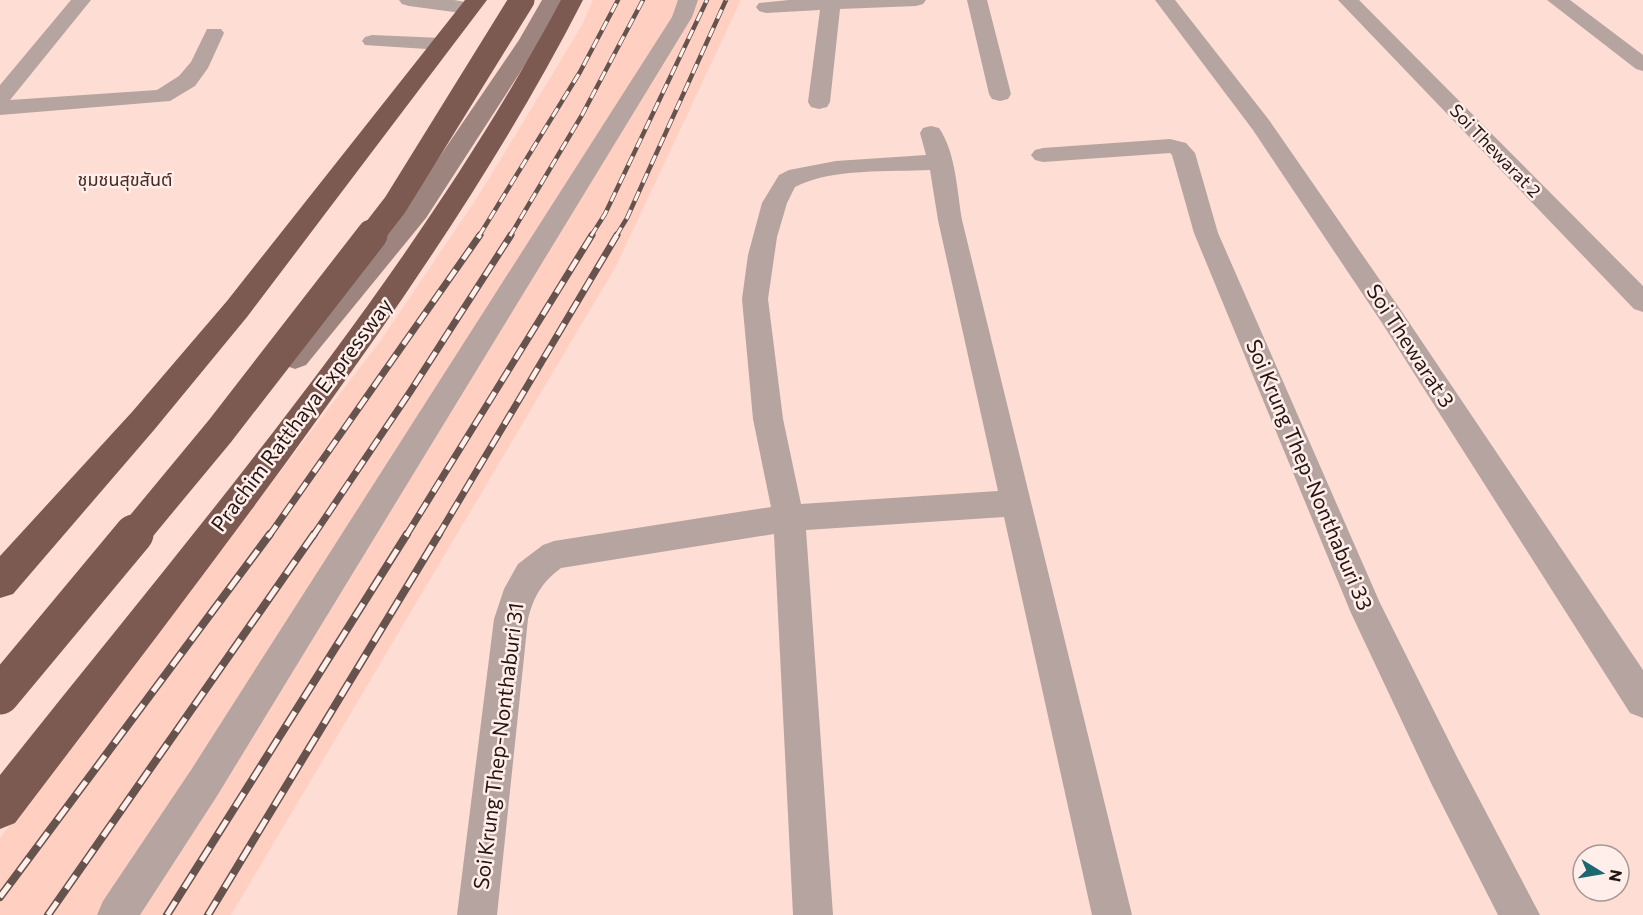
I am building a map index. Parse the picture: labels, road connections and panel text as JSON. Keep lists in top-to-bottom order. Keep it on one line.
{"streets":{"highway":["Prachim Ratthaya Expressway"],"street":["Soi Thewarat 2","Soi Thewarat 3","Soi Krung Thep-Nonthaburi 33","Soi Krung Thep-Nonthaburi 31"]},"districts":["ชุมชนสุขสันต์"],"north":"right"}
